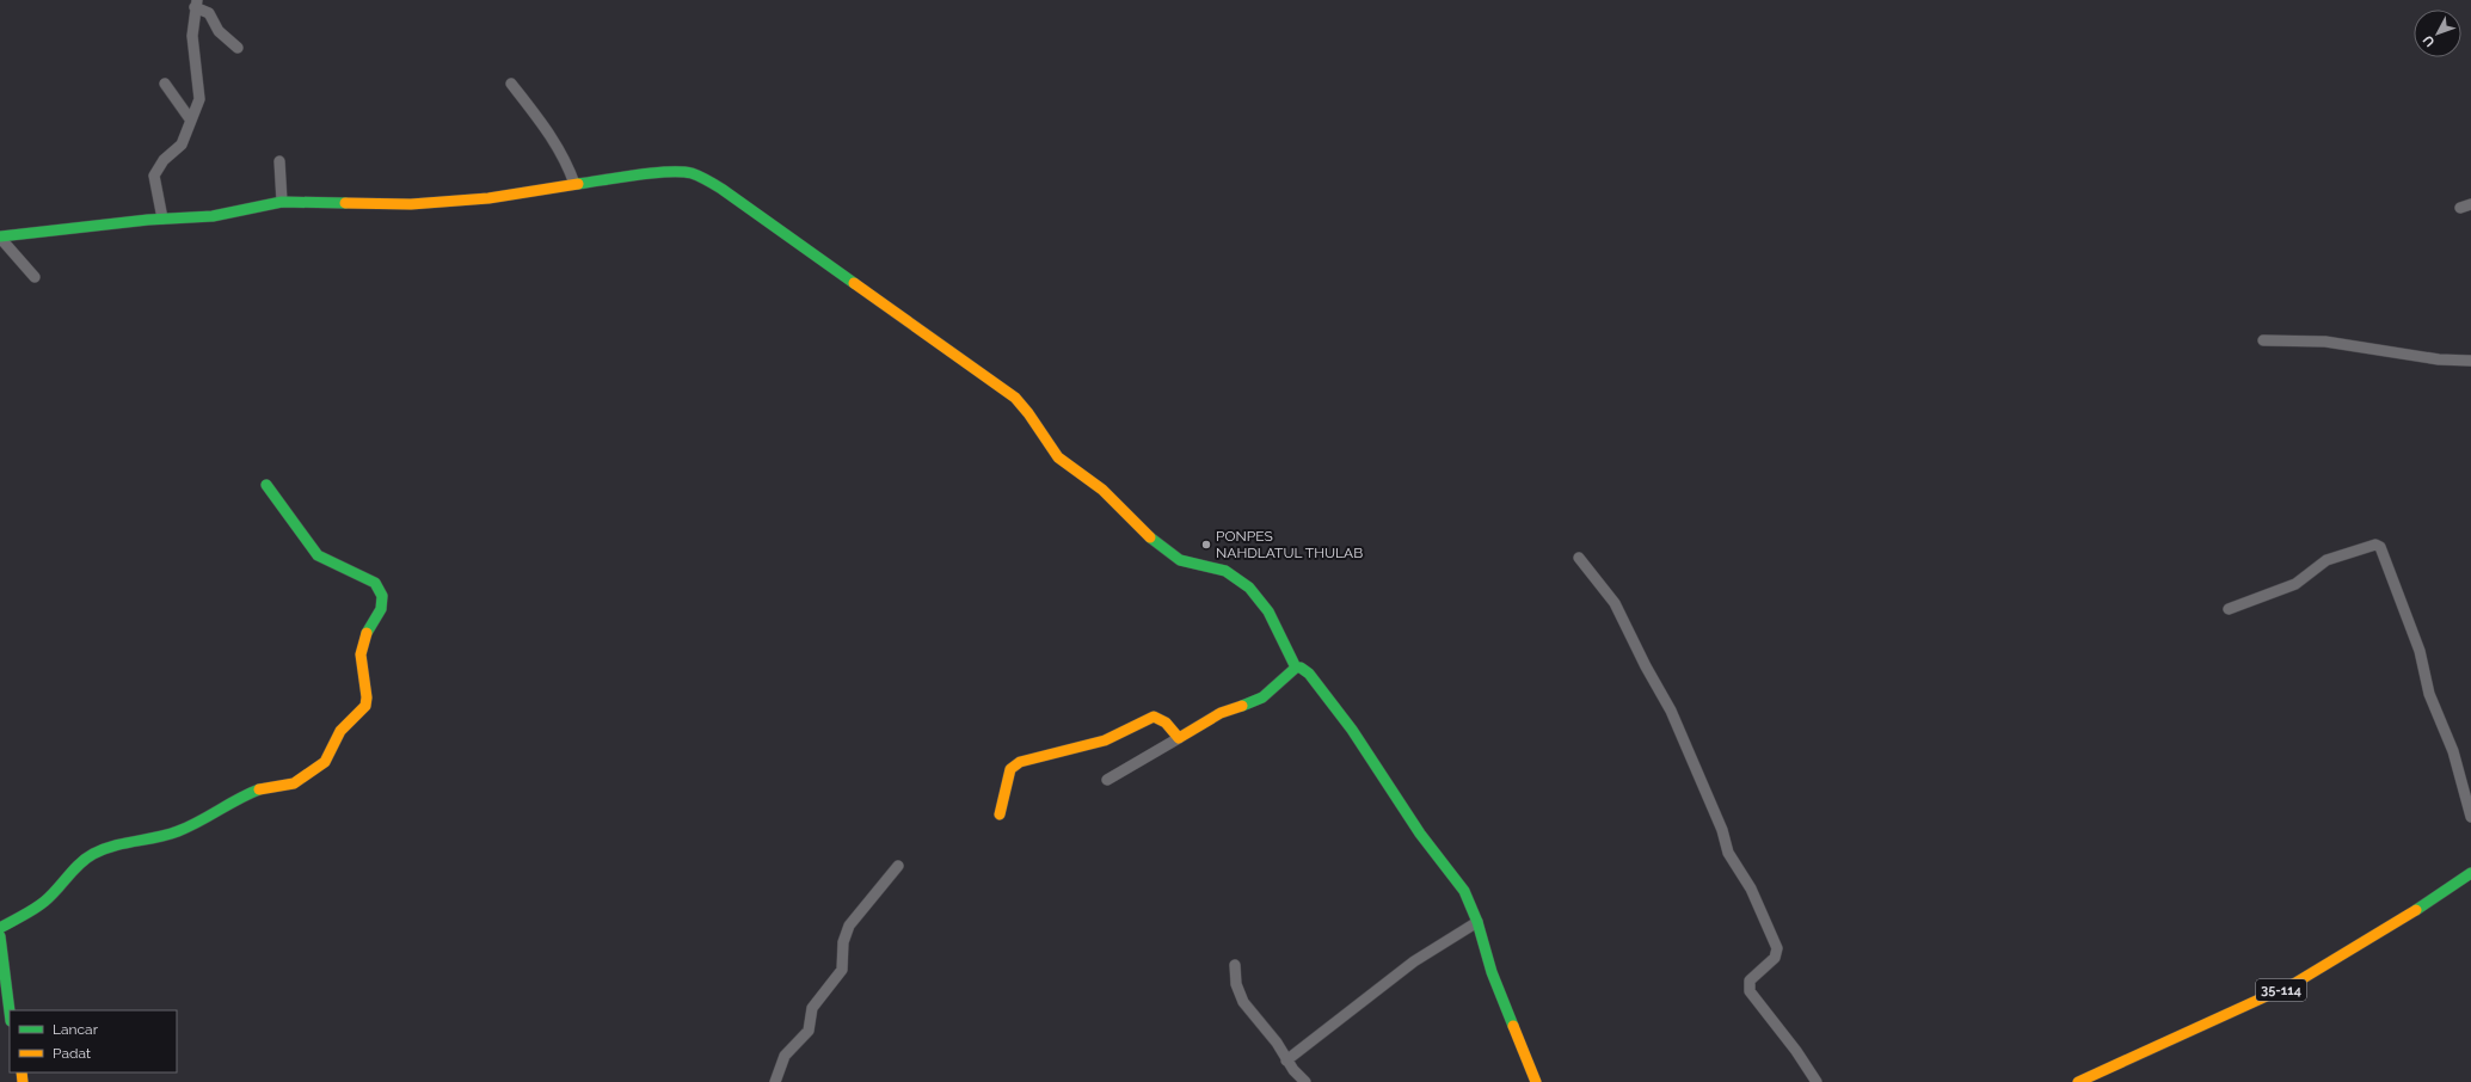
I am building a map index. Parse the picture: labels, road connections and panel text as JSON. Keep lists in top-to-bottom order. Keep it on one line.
{"streets":{"street":["35-114"]},"places":["PONPES NAHDLATUL THULAB"],"legend":["Lancar","Padat"],"north":"bottom left"}
